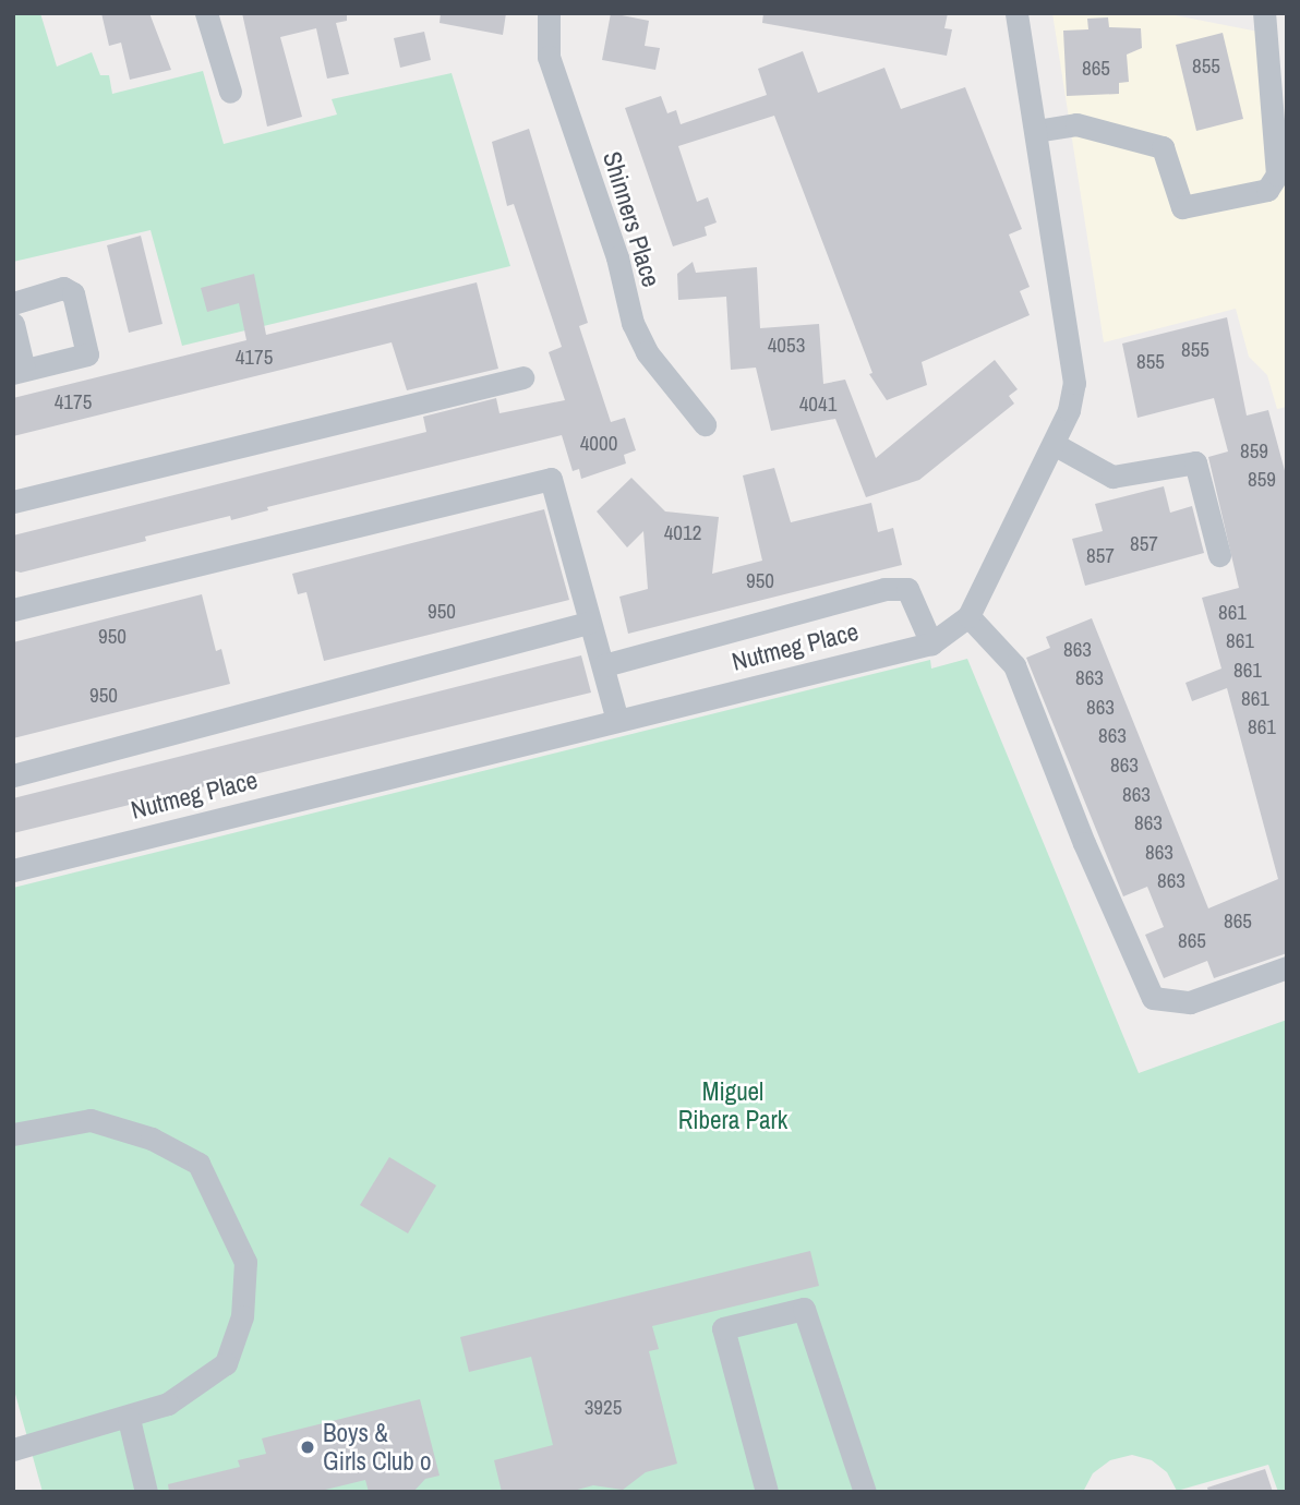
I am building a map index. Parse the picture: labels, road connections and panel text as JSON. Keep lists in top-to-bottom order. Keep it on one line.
{"streets":{"street":["Shinners Place","Nutmeg Place"]},"parks":["Miguel Ribera Park"],"places":["Boys & Girls Club o"],"house_numbers":["855","865","4053","855","4175","855","4175","4041","4000","859","859","4012","857","857","950","950","861","950","861","863","861","863","950","861","863","861","863","863","863","863","863","863","865","865","3925"]}
